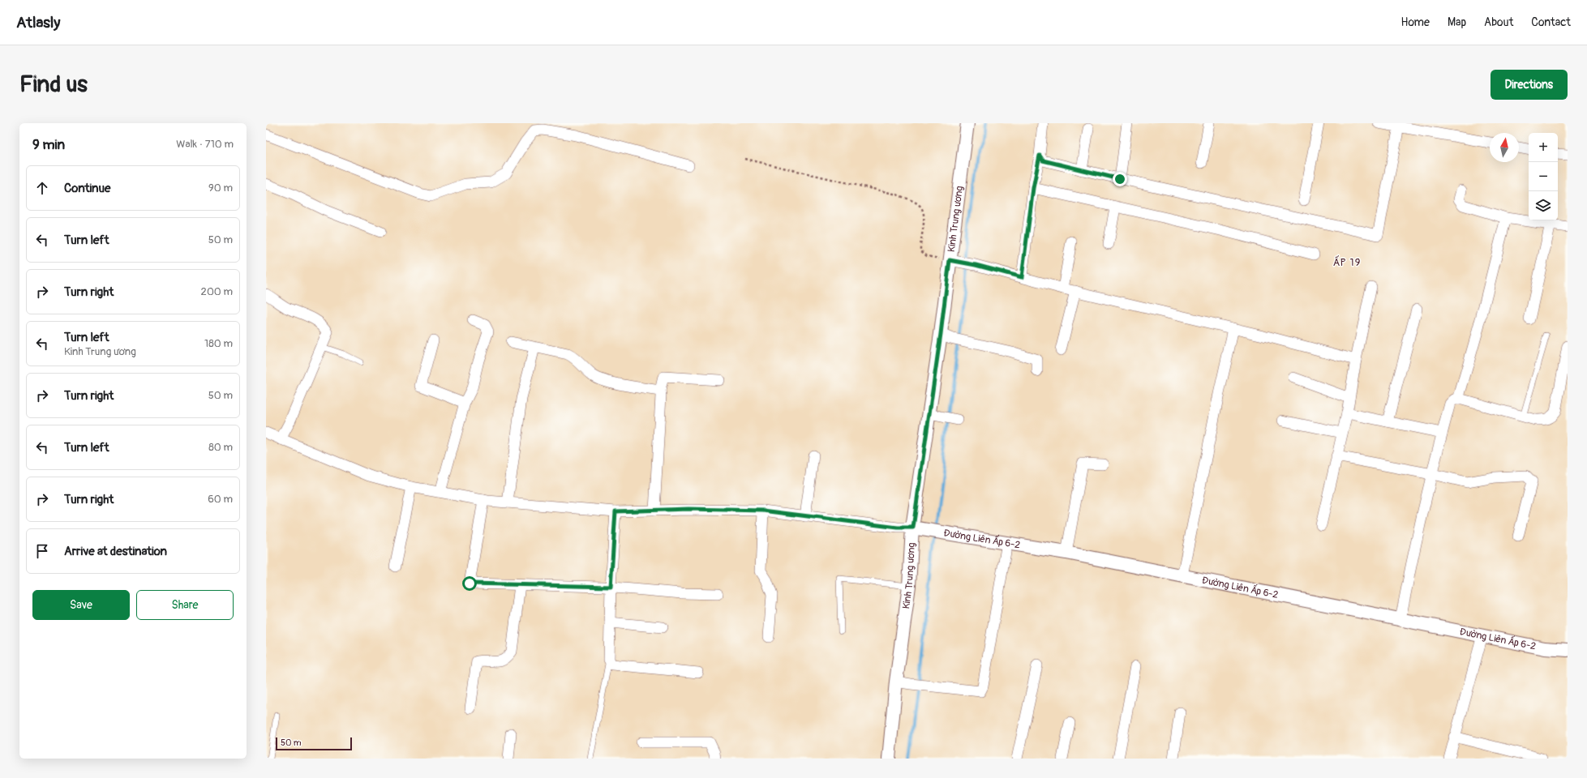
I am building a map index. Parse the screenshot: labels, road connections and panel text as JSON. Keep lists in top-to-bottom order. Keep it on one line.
{"streets":{"street":["Kinh Trung ương","Đường Liên Ấp 6-2"]},"crossings":[["Kinh Trung ương","Đường Liên Ấp 6-2"]],"districts":["ẤP 19"],"scale_bar":"50 m","north":"top","page":{"header":"Atlasly","nav":["Home","Map","About","Contact"],"buttons":["Directions",["Save","Share"]],"title":"Find us","heading":["9 min","Walk · 710 m"],"map_buttons":["+","−"],"list":[["Continue","90 m"],["Turn left","50 m"],["Turn right","200 m"],["Turn left","Kinh Trung ương","180 m"],["Turn right","50 m"],["Turn left","80 m"],["Turn right","60 m"],"Arrive at destination"],"scale":"50 m"}}
